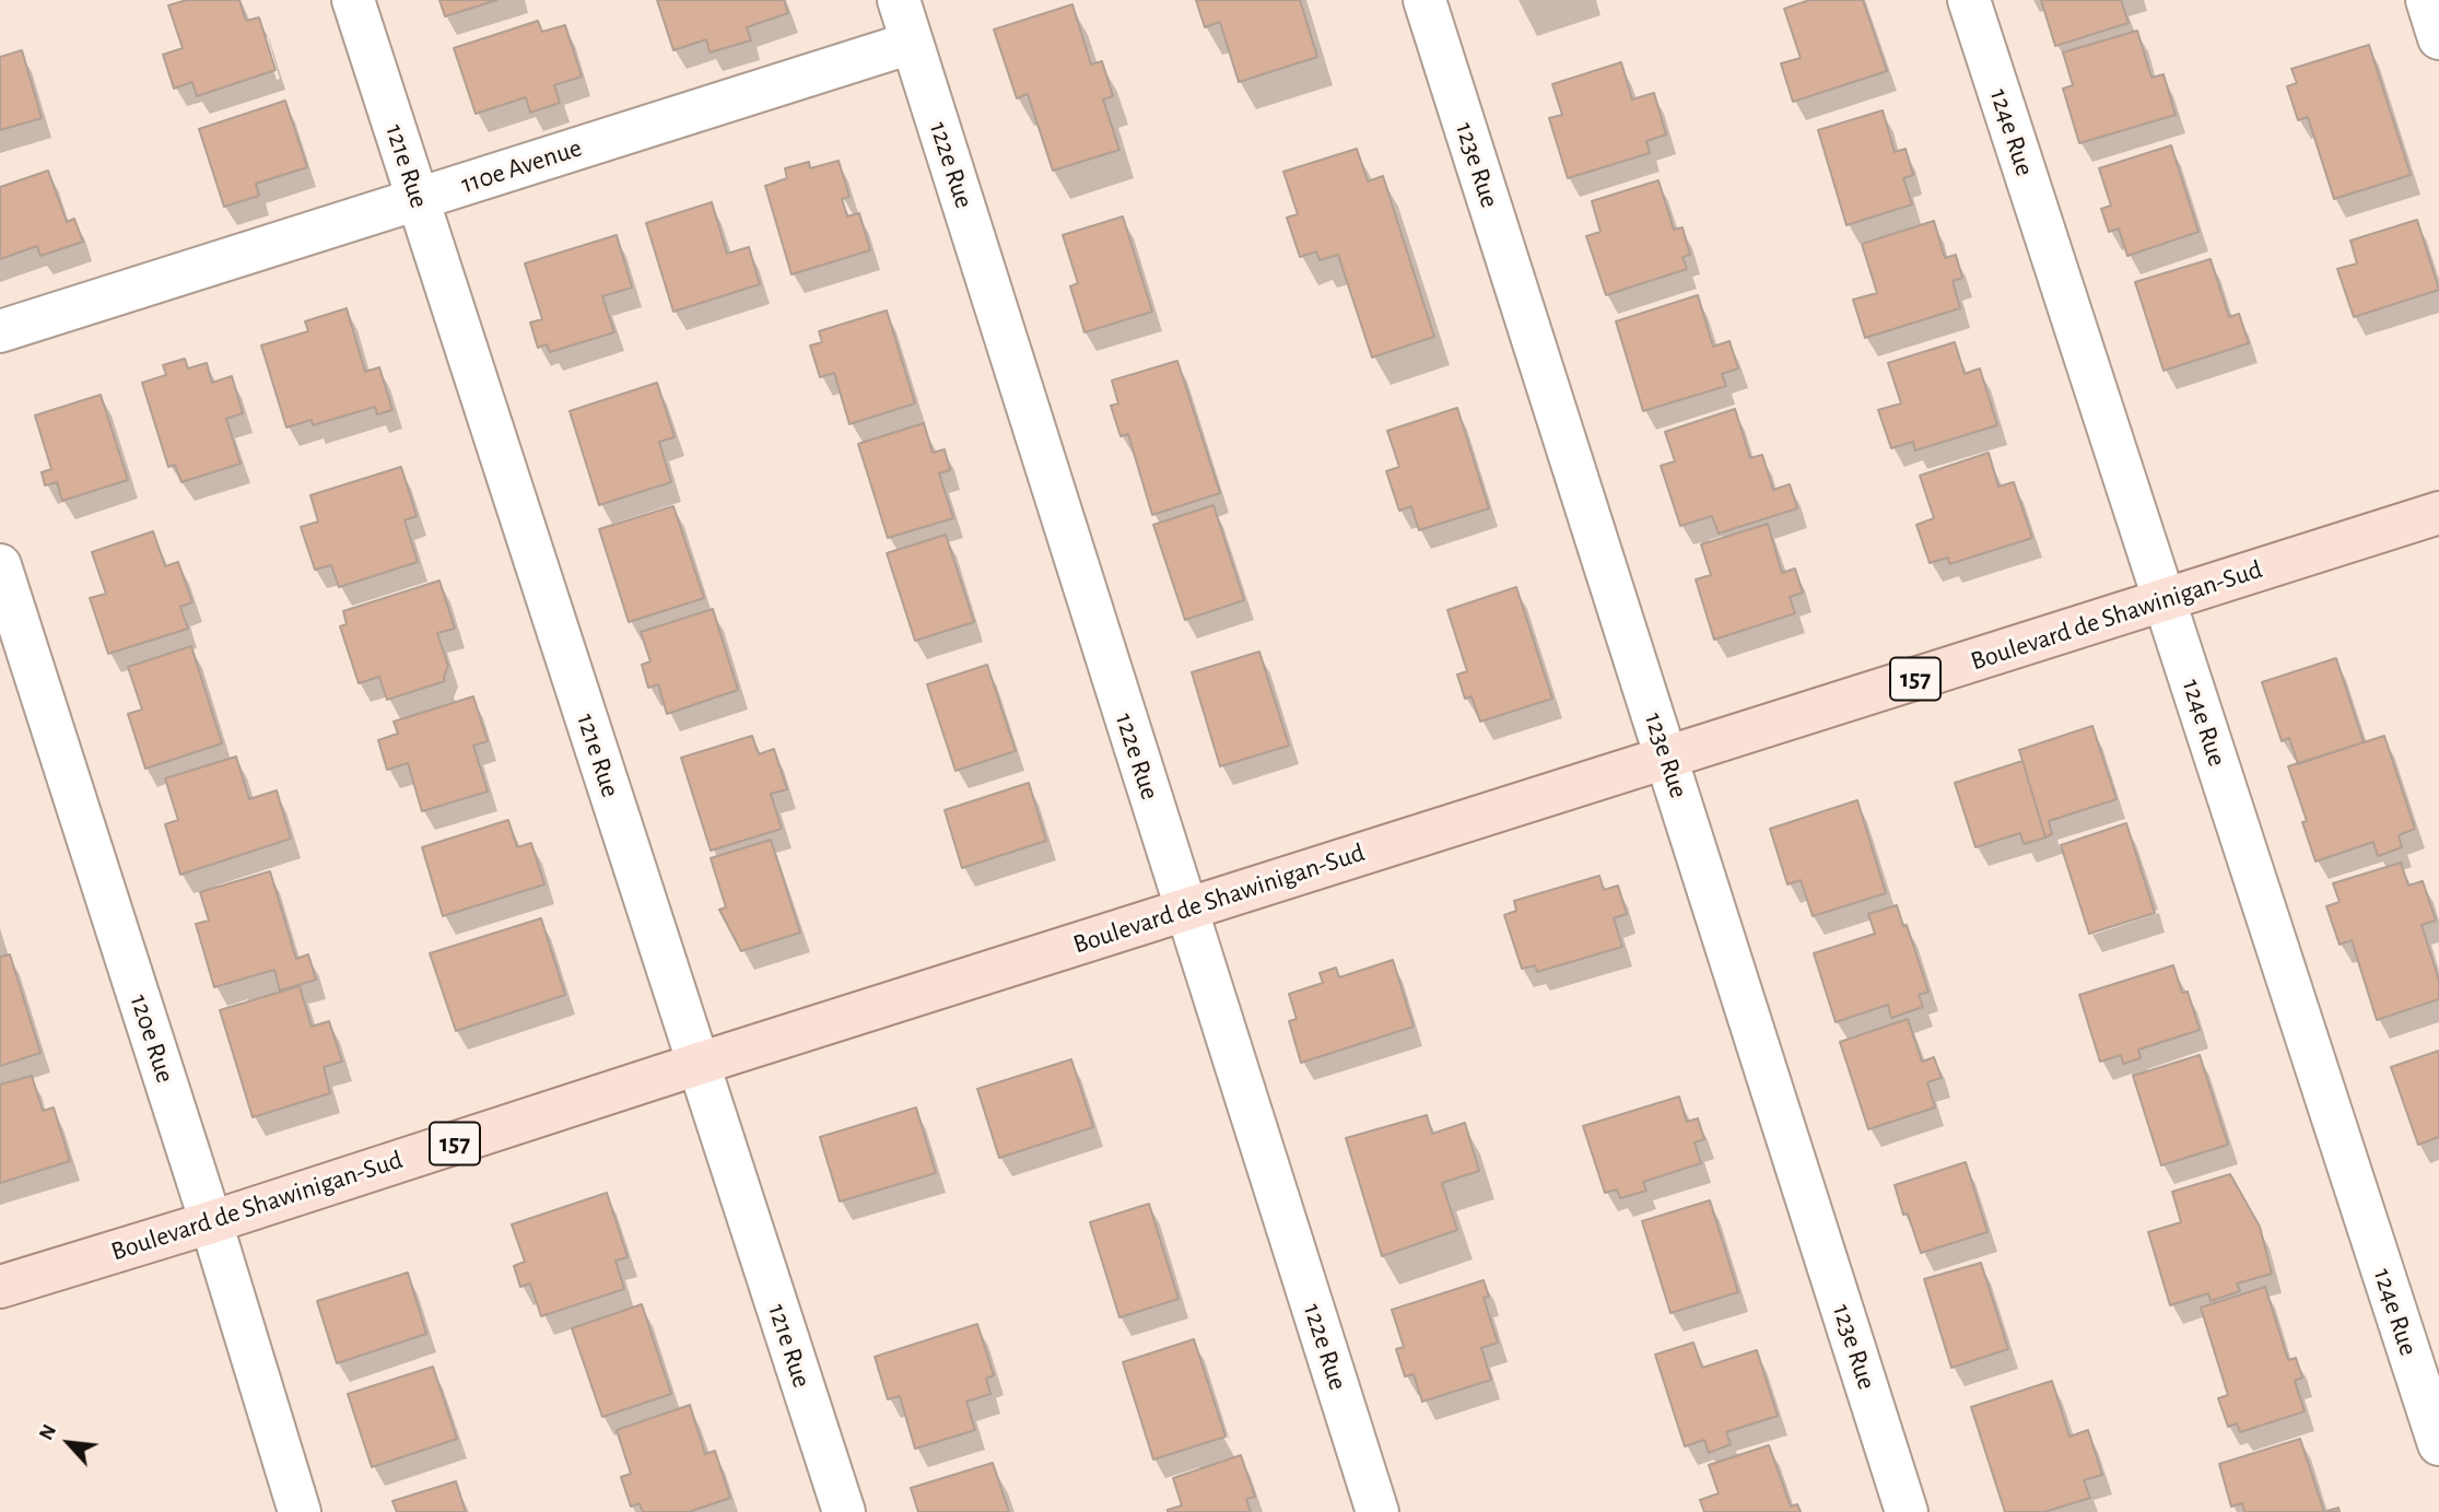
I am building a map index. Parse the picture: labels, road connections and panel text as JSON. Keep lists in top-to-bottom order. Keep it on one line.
{"streets":{"main road":["Boulevard de Shawinigan-Sud","157"],"street":["124e Rue","122e Rue","123e Rue","121e Rue","110e Avenue","120e Rue"]},"crossings":[["124e Rue","Boulevard de Shawinigan-Sud"],["122e Rue","110e Avenue"],["122e Rue","Boulevard de Shawinigan-Sud"],["123e Rue","Boulevard de Shawinigan-Sud"],["121e Rue","110e Avenue"],["121e Rue","Boulevard de Shawinigan-Sud"],["Boulevard de Shawinigan-Sud","120e Rue"]],"north":"top left"}
